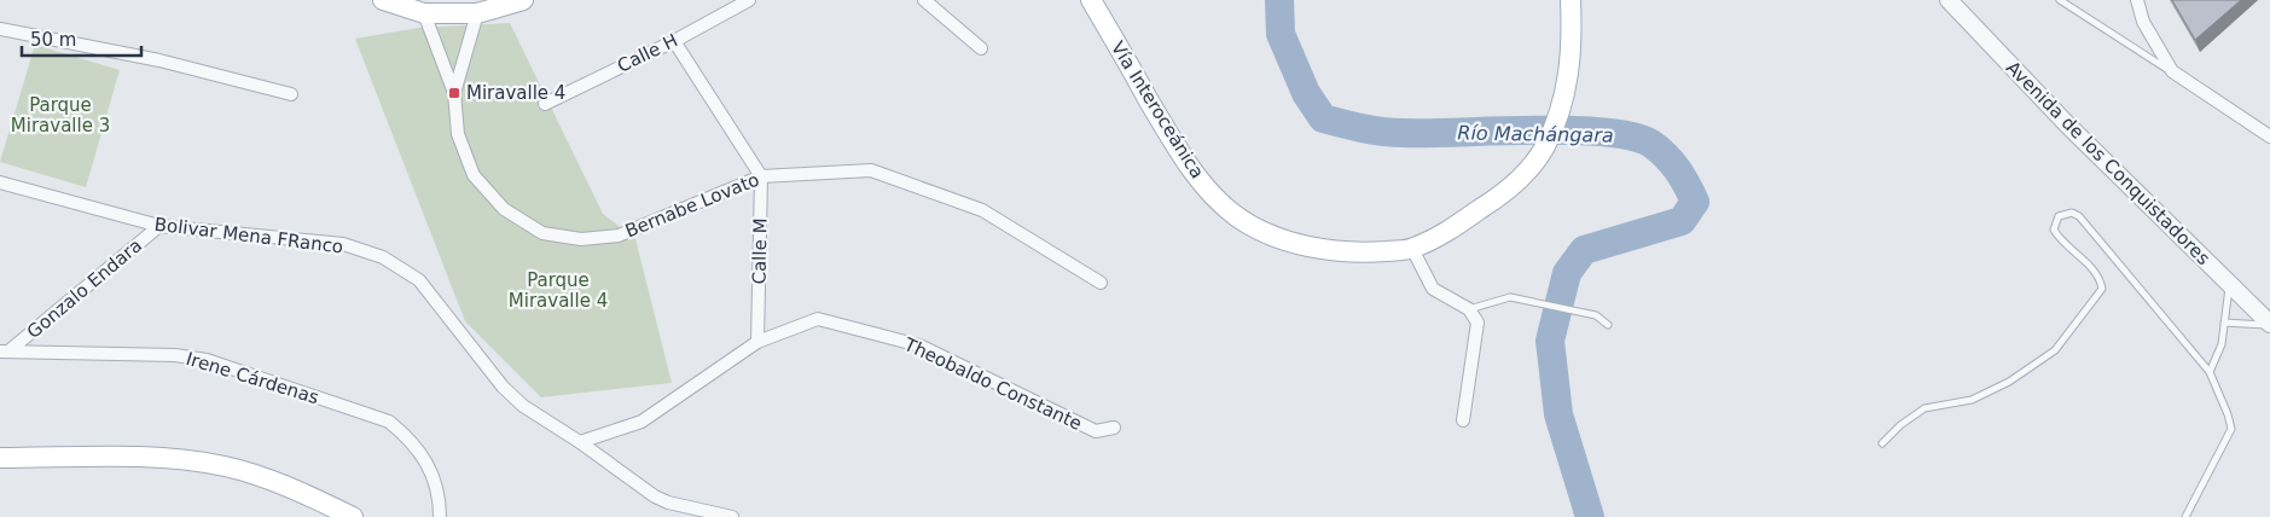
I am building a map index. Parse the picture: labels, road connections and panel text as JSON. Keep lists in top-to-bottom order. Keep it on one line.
{"streets":{"main road":["Vía Interoceánica"],"street":["Calle H","Avenida de los Conquistadores","Bernabe Lovato","Bolivar Mena FRanco","Calle M","Gonzalo Endara","Irene Cárdenas","Theobaldo Constante"]},"crossings":[["Bernabe Lovato","Calle M"],["Bolivar Mena FRanco","Gonzalo Endara"],["Bolivar Mena FRanco","Theobaldo Constante"],["Calle M","Theobaldo Constante"],["Gonzalo Endara","Irene Cárdenas"]],"water":["Río Machángara"],"parks":["Parque Miravalle 3","Parque Miravalle 4"],"places":{"transit":["Miravalle 4"]},"scale_bar":"50 m"}
